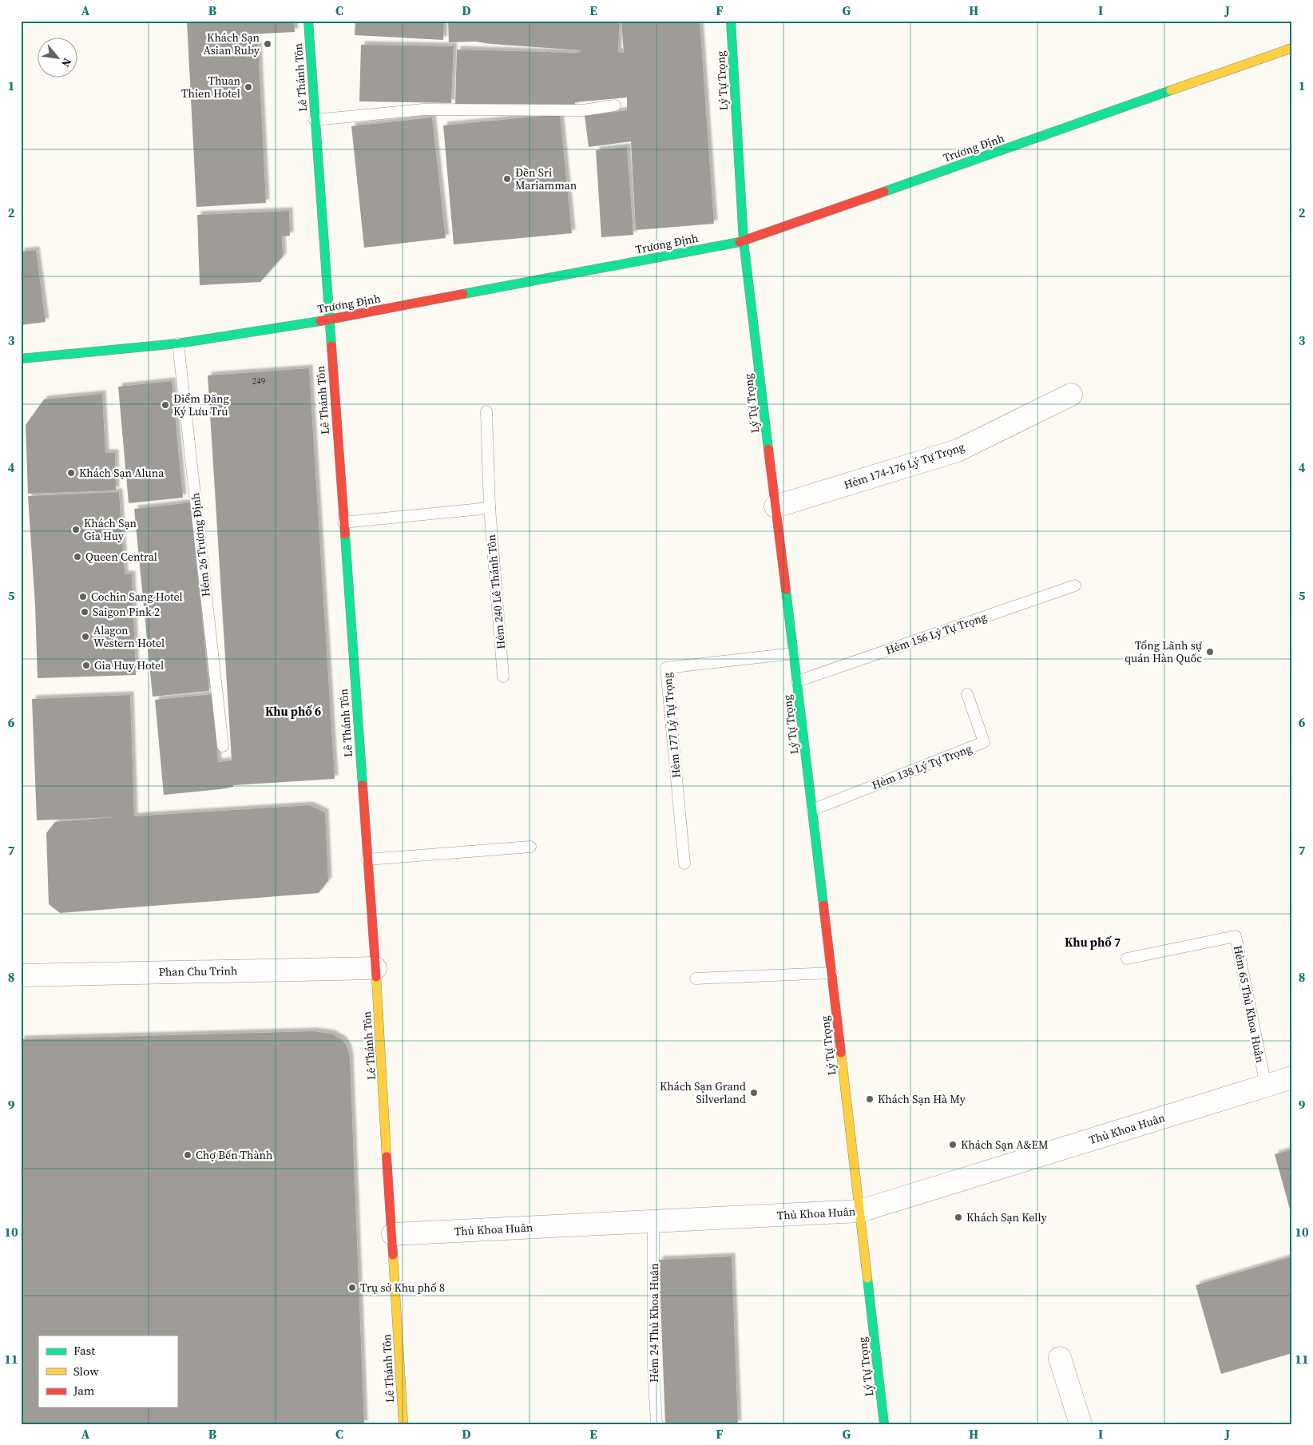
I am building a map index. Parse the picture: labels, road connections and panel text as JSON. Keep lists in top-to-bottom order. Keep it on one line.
{"streets":{"street":["Lê Thánh Tôn","Lý Tự Trọng","Trương Định","Hẻm 174-176 Lý Tự Trọng","Phan Chu Trinh","Thủ Khoa Huân"],"lane":["Hẻm 26 Trương Ðịnh","Hẻm 240 Lê Thánh Tôn","Hẻm 156 Lý Tự Trọng","Hẻm 177 Lý Tự Trọng","Hẻm 138 Lý Tự Trọng","Hẻm 65 Thủ Khoa Huân","Hẻm 24 Thủ Khoa Huân"]},"crossings":[["Lê Thánh Tôn","Trương Định"],["Lê Thánh Tôn","Phan Chu Trinh"],["Lê Thánh Tôn","Thủ Khoa Huân"],["Lý Tự Trọng","Trương Định"],["Lý Tự Trọng","Hẻm 174-176 Lý Tự Trọng"],["Lý Tự Trọng","Hẻm 156 Lý Tự Trọng"],["Lý Tự Trọng","Hẻm 177 Lý Tự Trọng"],["Lý Tự Trọng","Hẻm 138 Lý Tự Trọng"],["Lý Tự Trọng","Thủ Khoa Huân"],["Trương Định","Hẻm 26 Trương Ðịnh"],["Hẻm 65 Thủ Khoa Huân","Thủ Khoa Huân"],["Thủ Khoa Huân","Hẻm 24 Thủ Khoa Huân"]],"districts":["Khu phố 6","Khu phố 7"],"places":["Khách Sạn Asian Ruby","Thuan Thien Hotel","Đền Sri Mariamman","Điểm Đăng Ký Lưu Trú","Khách Sạn Aluna","Khách Sạn Gia Huy","Queen Central","Cochin Sang Hotel","Saigon Pink 2","Alagon Western Hotel","Tổng Lãnh sự quán Hàn Quốc","Gia Huy Hotel","Khách Sạn Grand Silverland","Khách Sạn Hà My","Khách Sạn A&EM","Chợ Bến Thành","Khách Sạn Kelly","Trụ sở Khu phố 8"],"house_numbers":["249"],"legend":["Fast","Slow","Jam"],"north":"bottom right","grid":{"columns":["A","B","C","D","E","F","G","H","I","J"],"rows":["1","2","3","4","5","6","7","8","9","10","11"]}}
